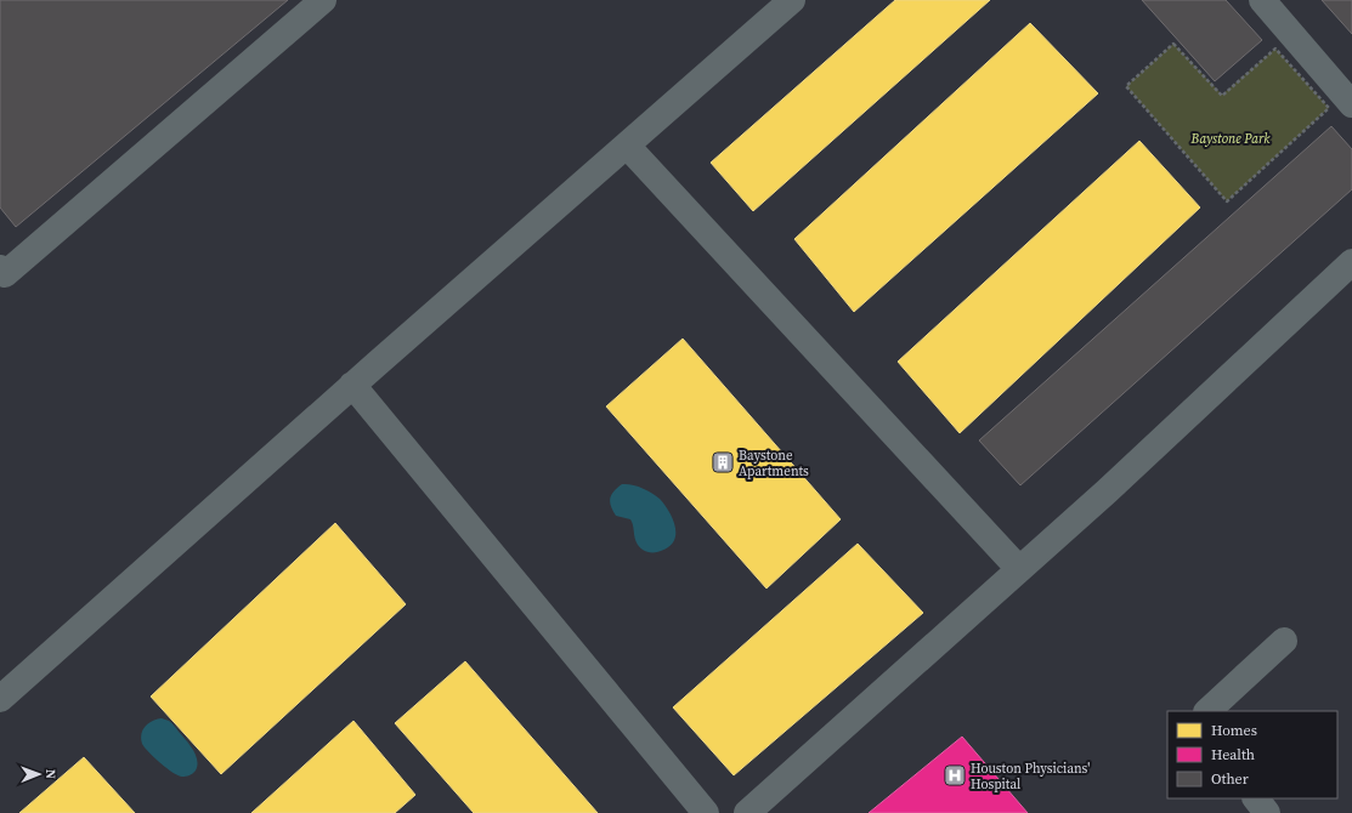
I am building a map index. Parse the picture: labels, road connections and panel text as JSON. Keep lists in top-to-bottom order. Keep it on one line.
{"parks":["Baystone Park"],"places":{"building":["Baystone Apartments"],"hospital":["Houston Physicians' Hospital"]},"legend":["Homes","Health","Other"],"north":"right"}
